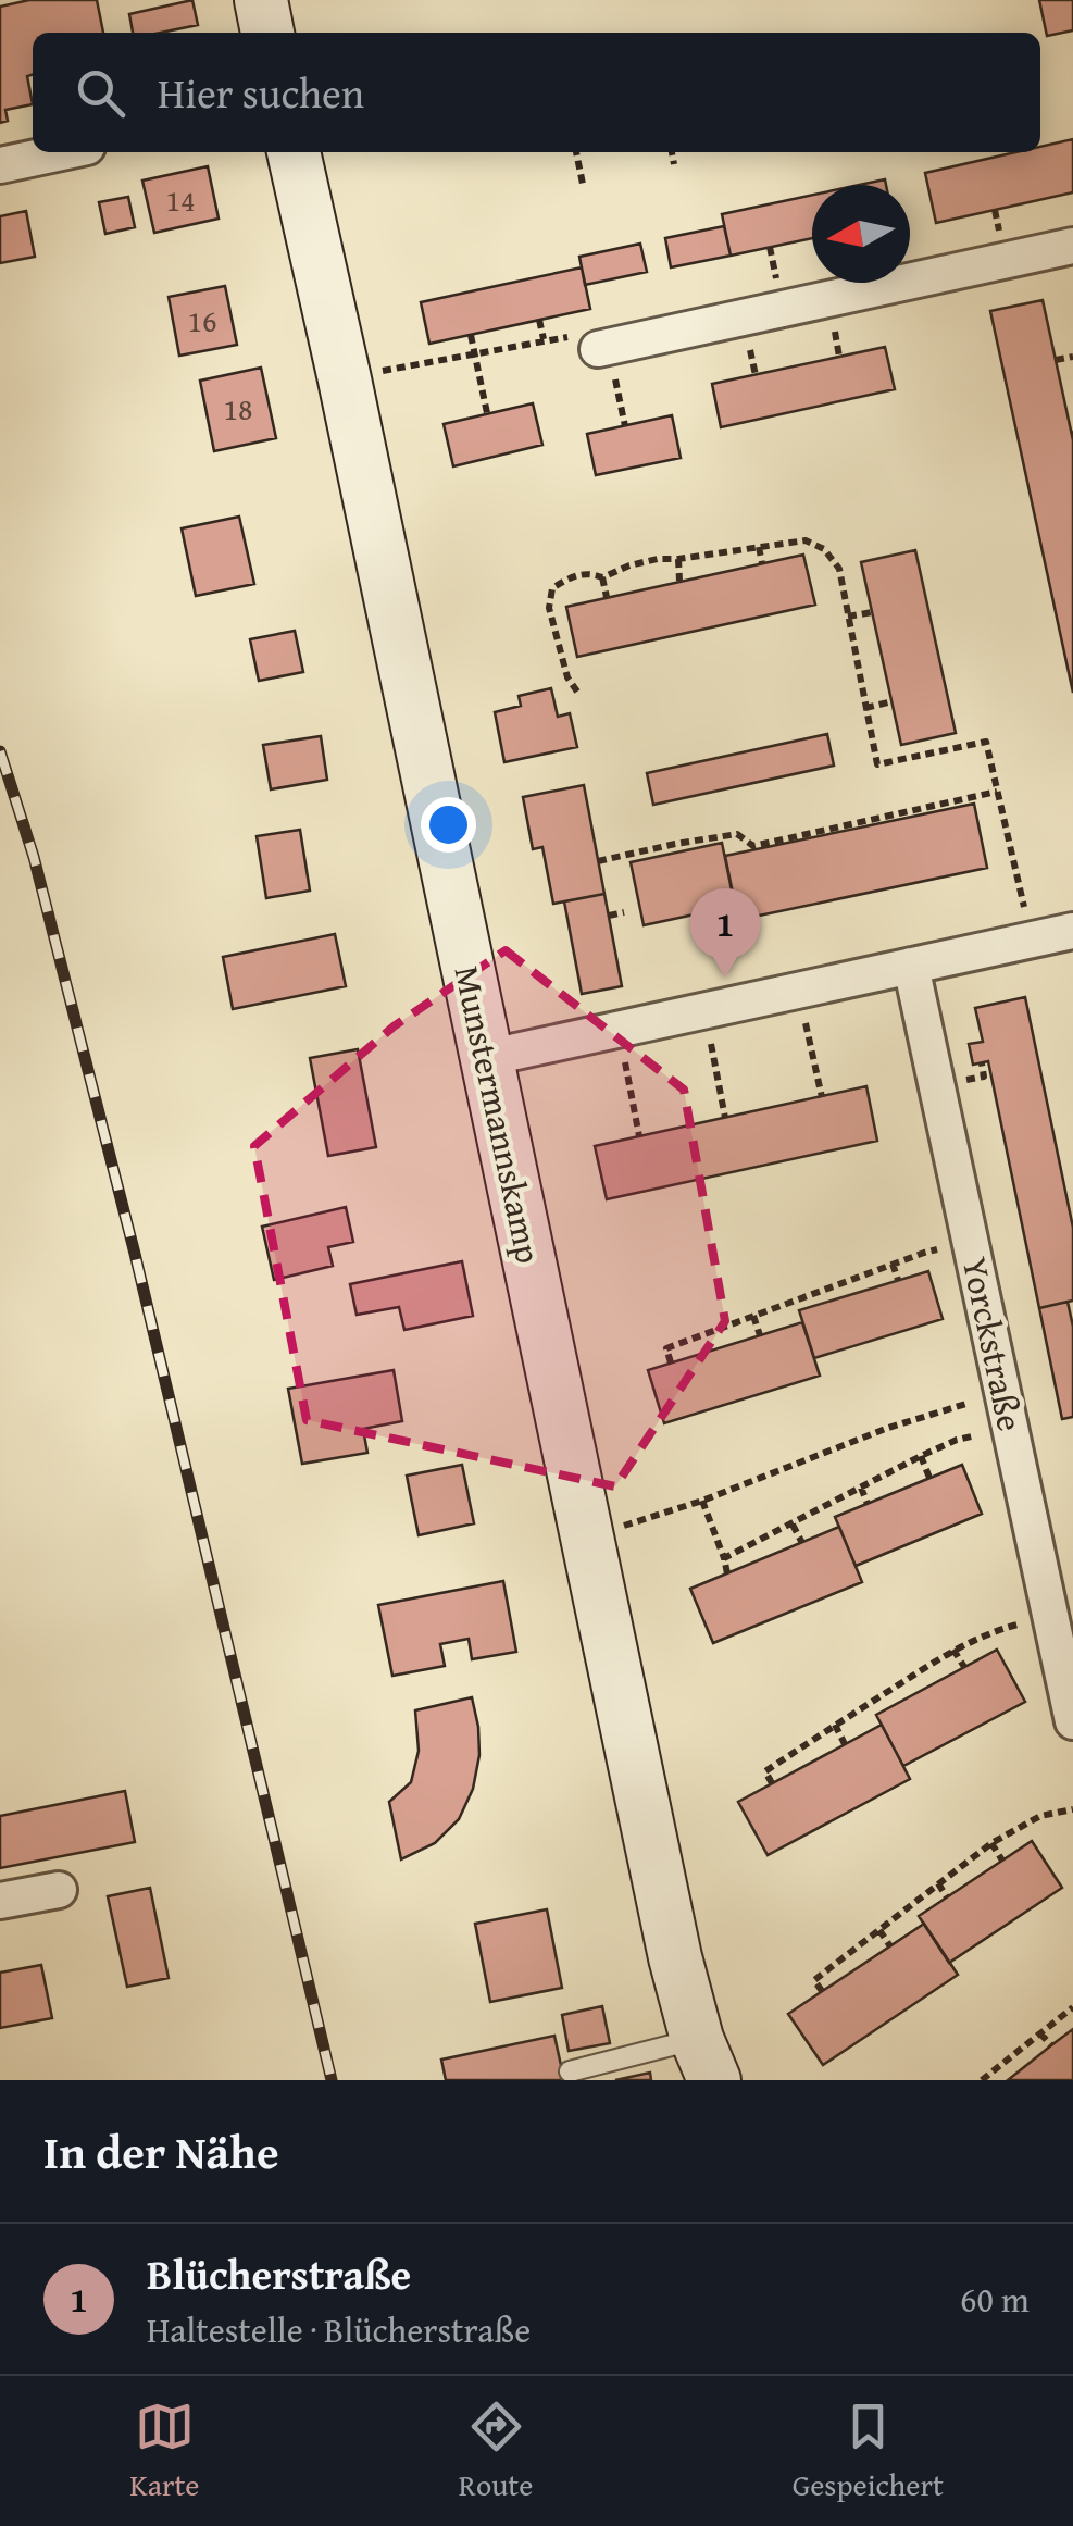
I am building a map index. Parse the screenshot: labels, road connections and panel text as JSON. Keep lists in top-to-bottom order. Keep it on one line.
{"streets":{"street":["Munstermannskamp","Yorckstraße"]},"house_numbers":["14","16","18"],"north":"left","page":{"search":"Hier suchen","pins":"1","heading":"In der Nähe","list":[{"mark":"1","name":"Blücherstraße","note":"Haltestelle · Blücherstraße","value":"60 m"}],"nav":["Karte","Route","Gespeichert"]}}
